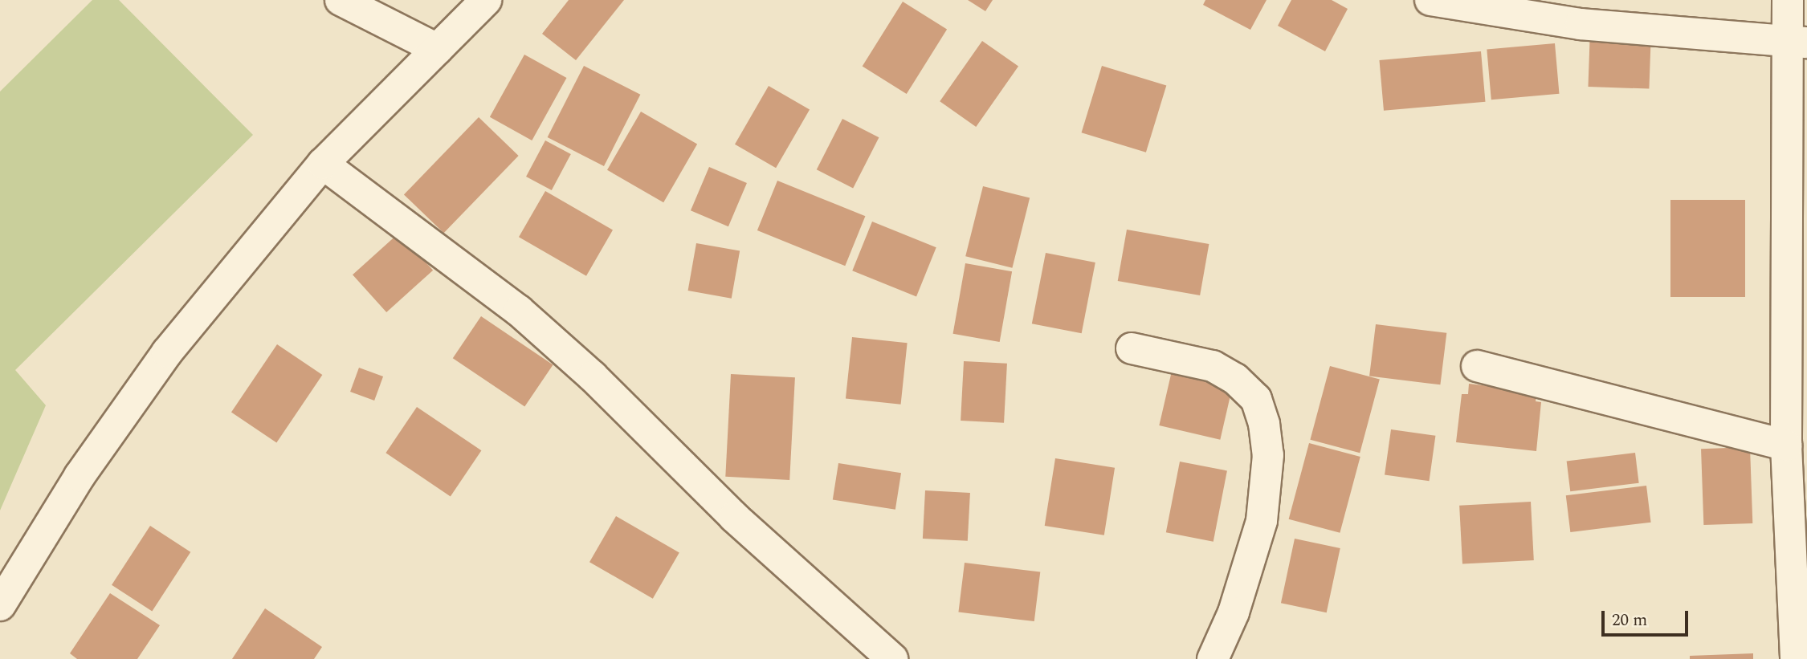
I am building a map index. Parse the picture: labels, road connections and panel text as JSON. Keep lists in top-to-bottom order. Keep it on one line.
{"scale_bar":"20 m"}
